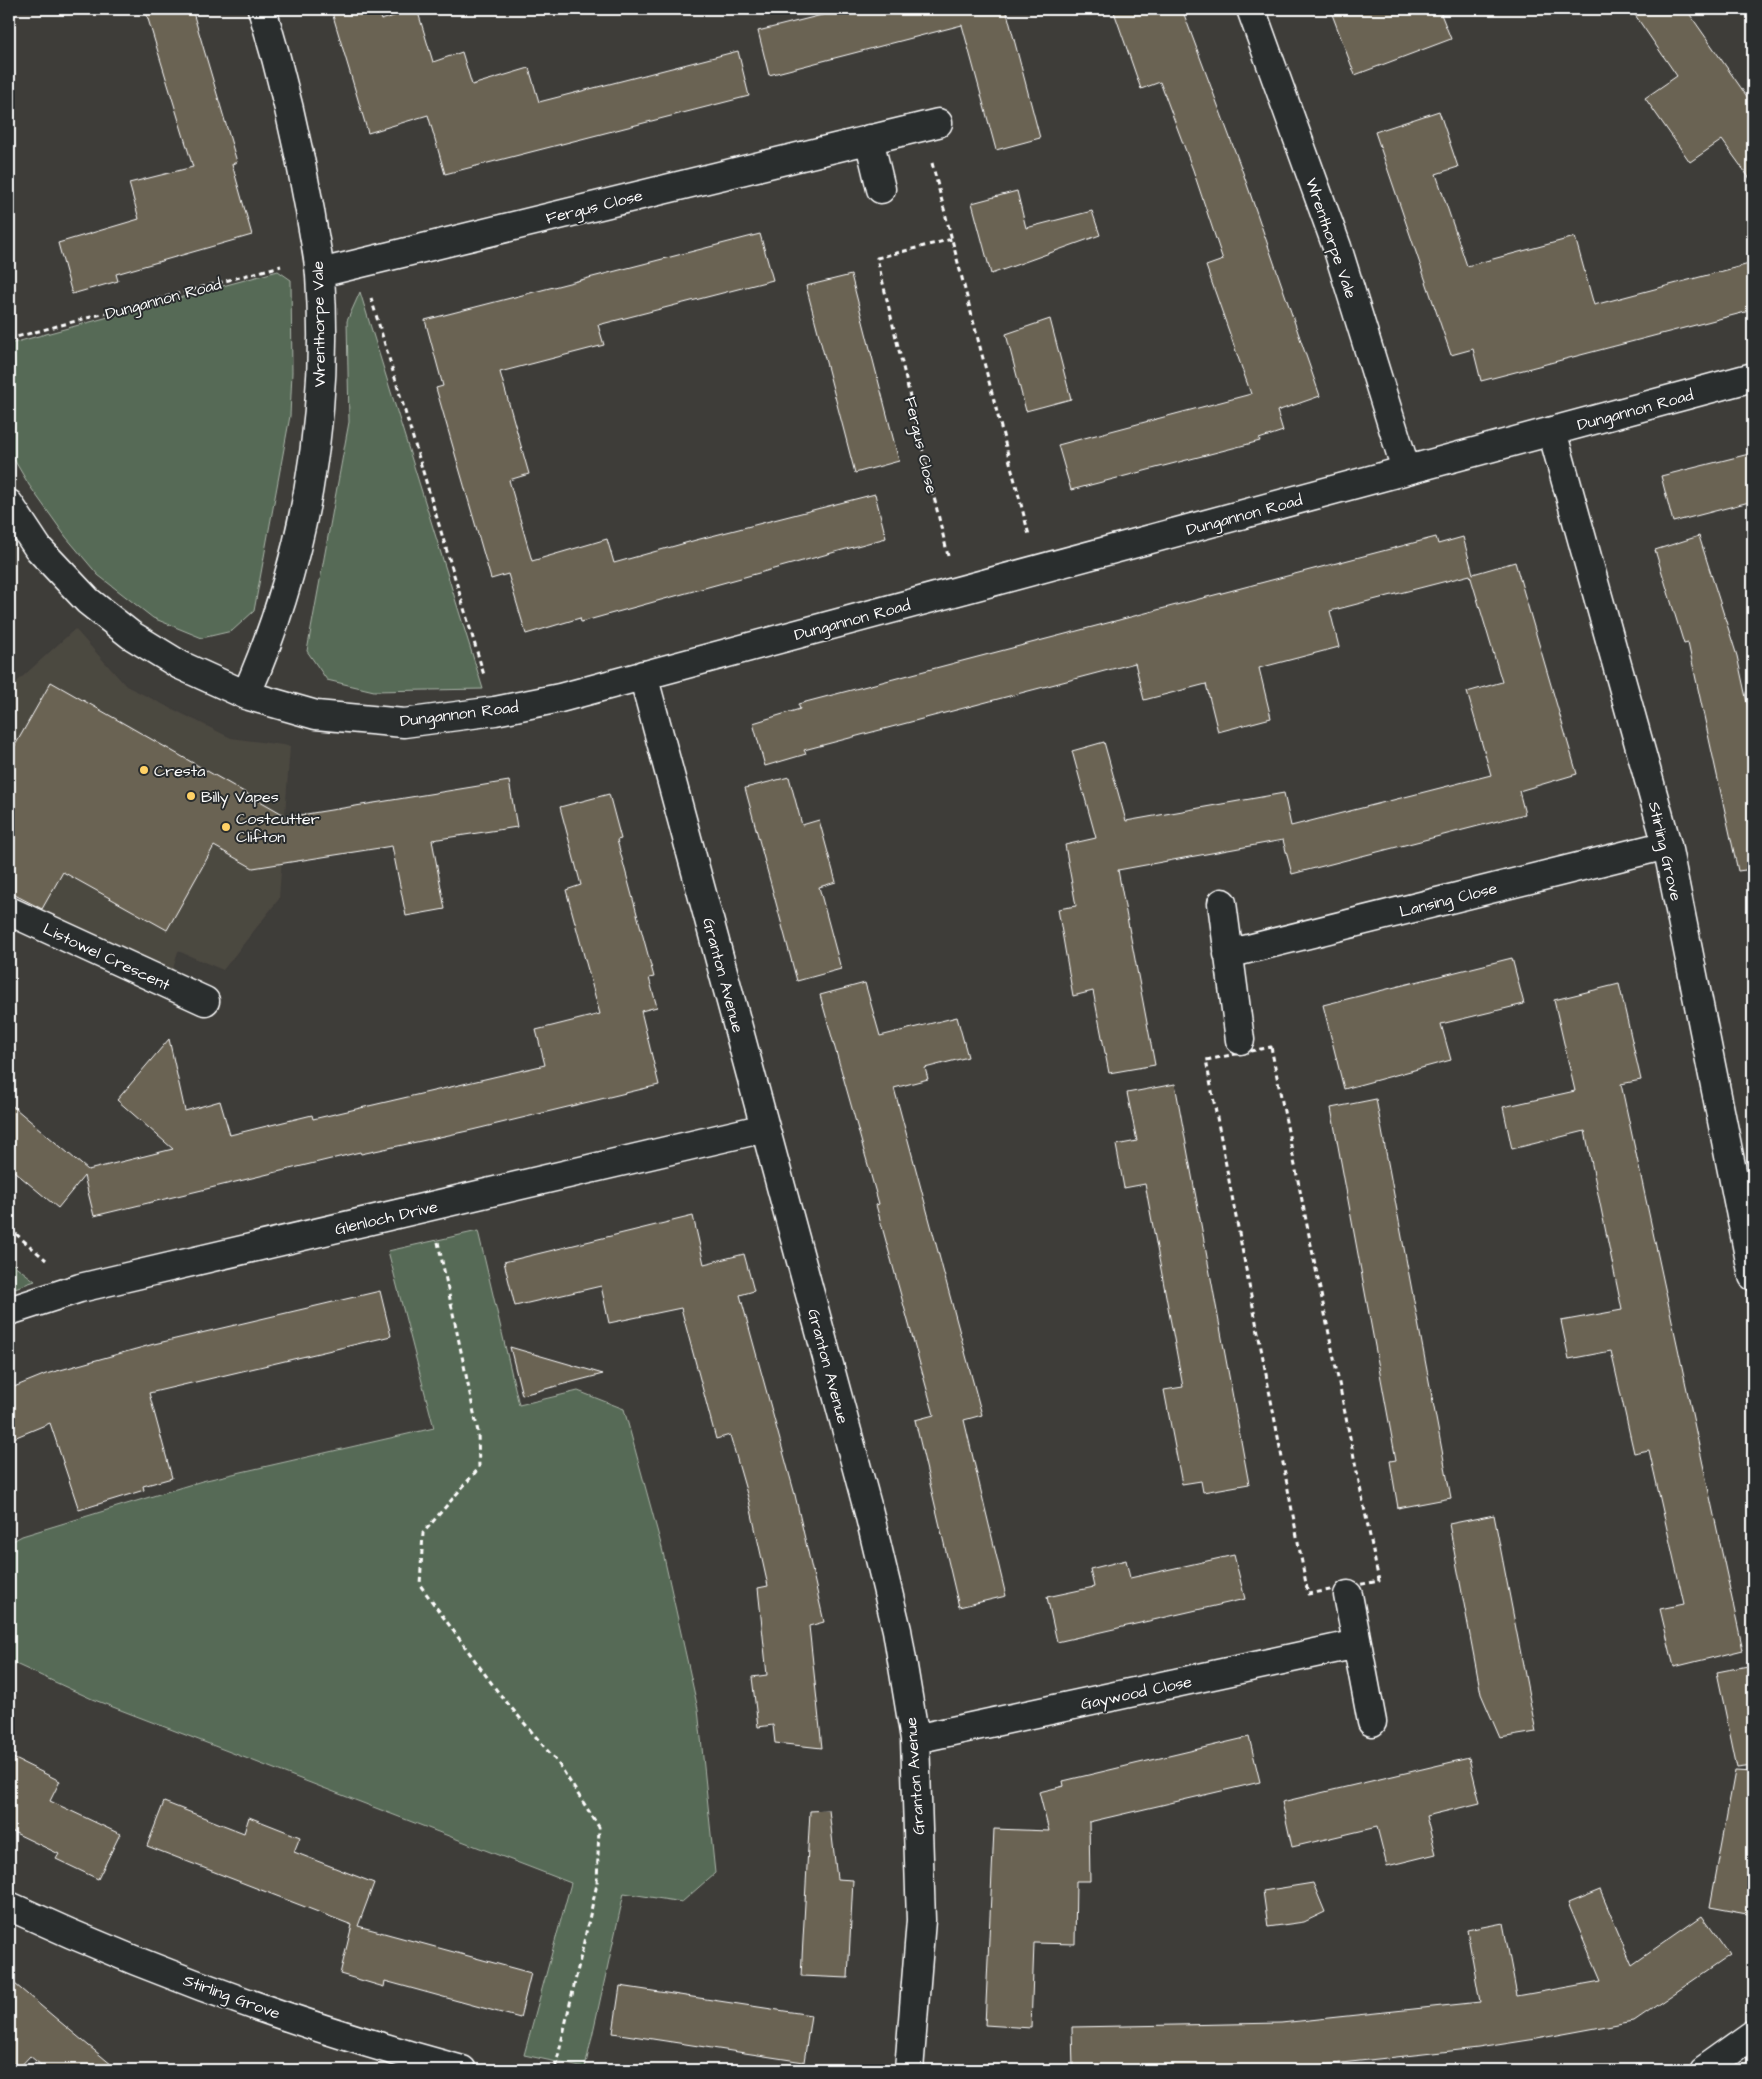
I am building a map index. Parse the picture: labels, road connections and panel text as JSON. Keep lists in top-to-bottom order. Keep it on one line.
{"streets":{"street":["Fergus Close","Wrenthorpe Vale","Dungannon Road","Stirling Grove","Lansing Close","Listowel Crescent","Granton Avenue","Glenloch Drive","Gaywood Close"]},"crossings":[["Fergus Close","Wrenthorpe Vale"],["Fergus Close","Dungannon Road"],["Wrenthorpe Vale","Dungannon Road"],["Dungannon Road","Stirling Grove"],["Dungannon Road","Granton Avenue"],["Stirling Grove","Lansing Close"],["Granton Avenue","Glenloch Drive"],["Granton Avenue","Gaywood Close"]],"places":["Cresta","Billy Vapes","Costcutter Clifton"]}
